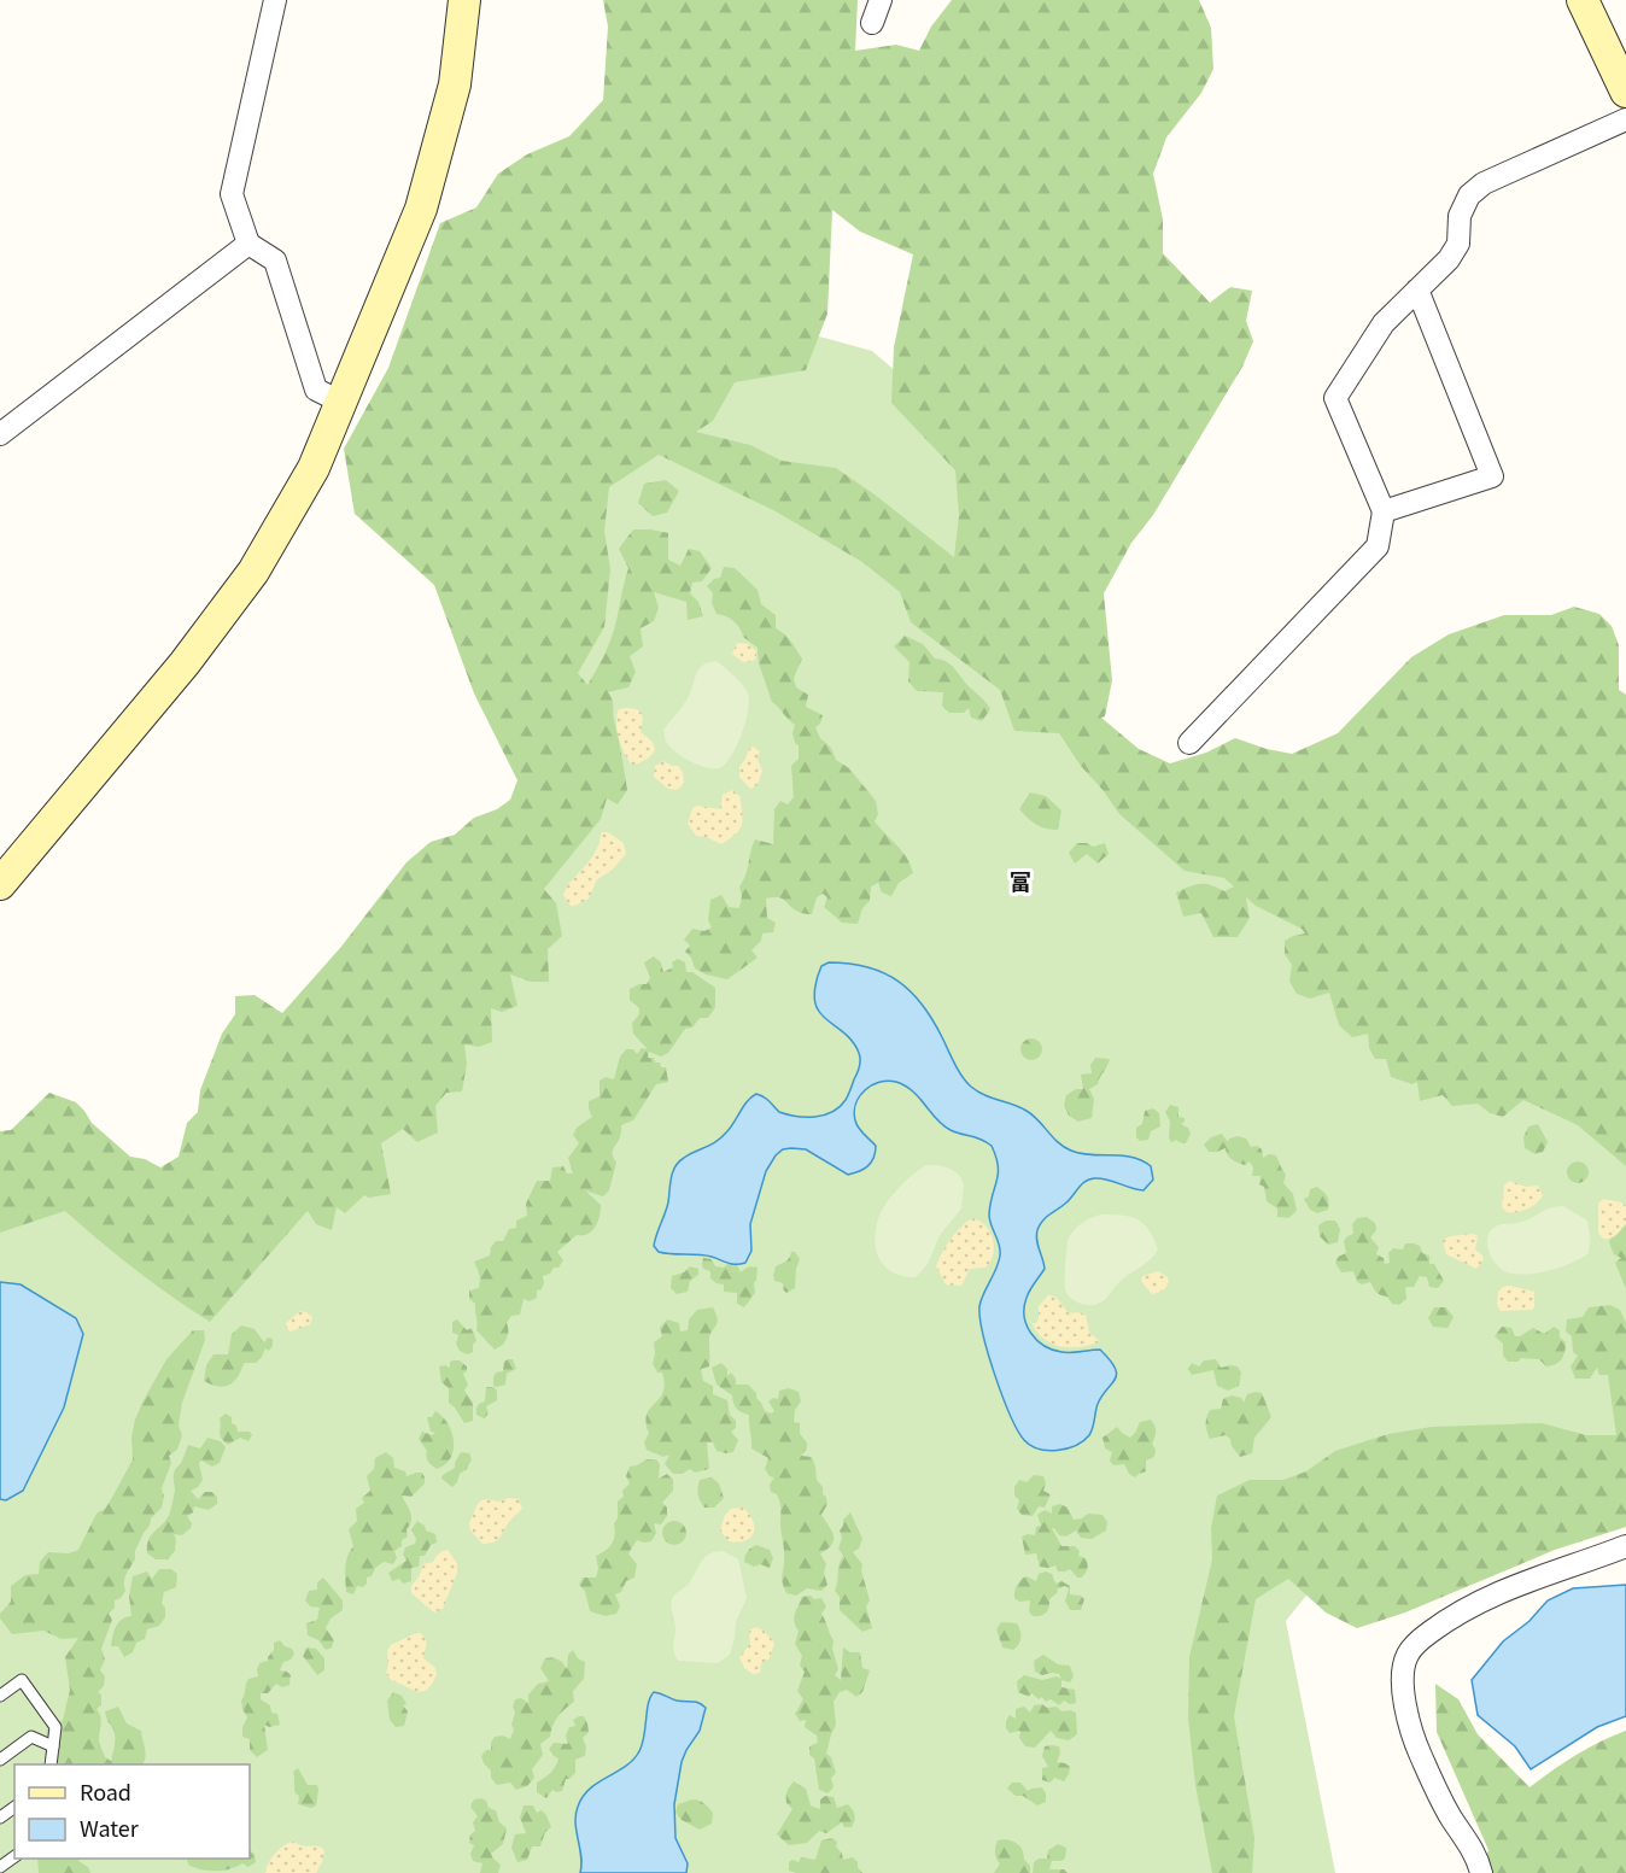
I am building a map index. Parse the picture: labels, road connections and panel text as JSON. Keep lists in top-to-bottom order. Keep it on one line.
{"districts":["富"],"legend":["Road","Water"]}
